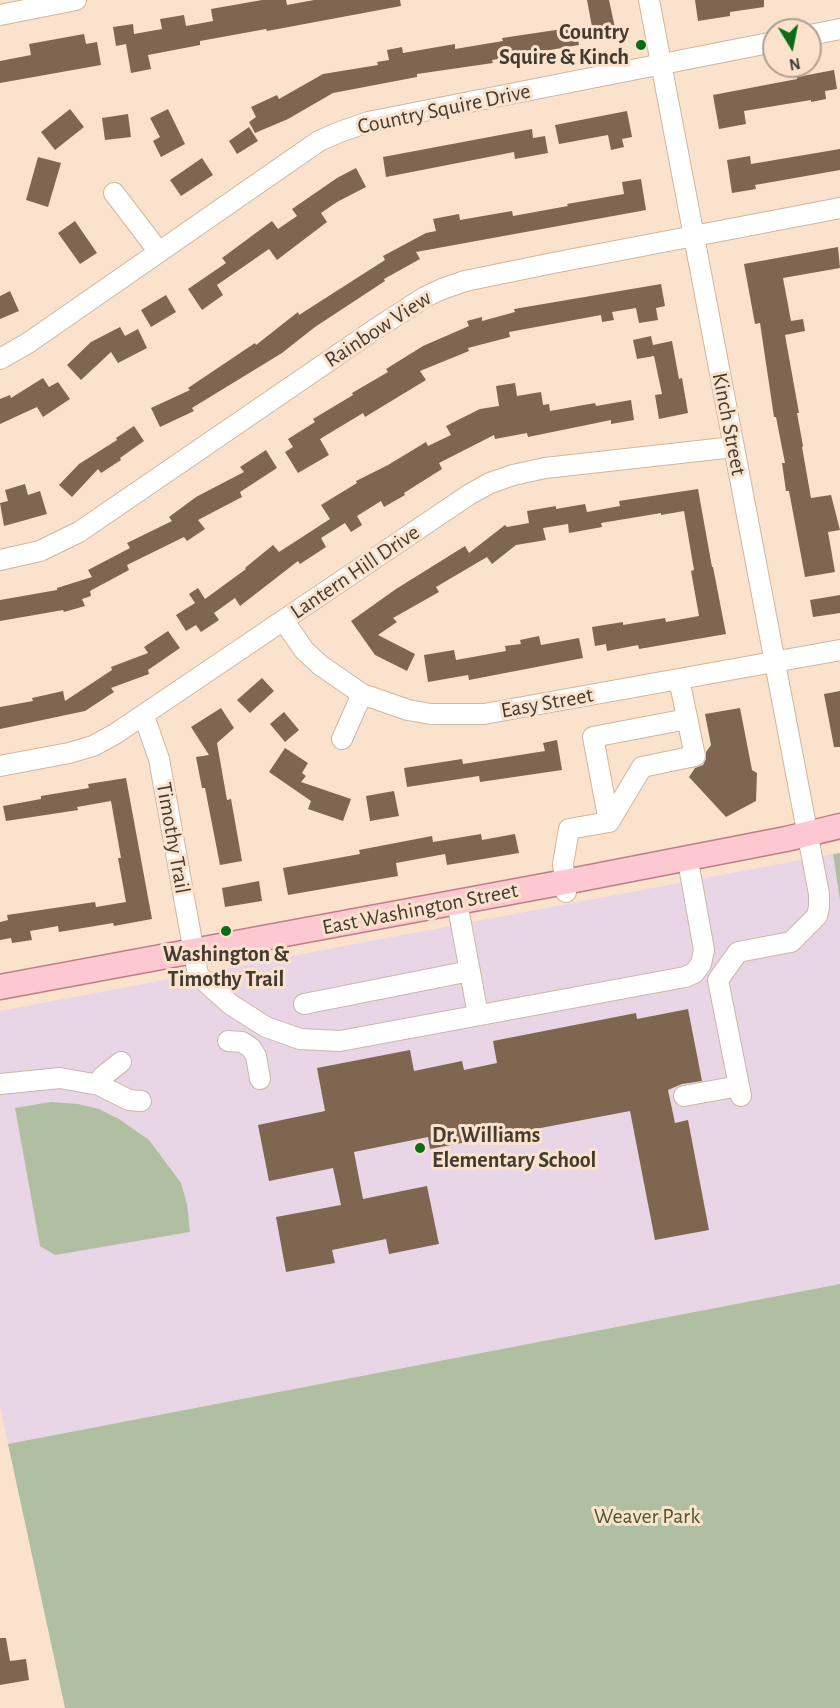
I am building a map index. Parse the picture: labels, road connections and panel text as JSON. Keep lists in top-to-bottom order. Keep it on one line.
{"streets":{"main road":["East Washington Street"],"street":["Country Squire Drive","Rainbow View","Kinch Street","Lantern Hill Drive","Easy Street","Timothy Trail"]},"crossings":[["Country Squire Drive","Kinch Street"],["Rainbow View","Kinch Street"],["Kinch Street","Lantern Hill Drive"],["Kinch Street","Easy Street"],["Kinch Street","East Washington Street"],["Lantern Hill Drive","Easy Street"],["Lantern Hill Drive","Timothy Trail"],["Timothy Trail","East Washington Street"]],"parks":["Weaver Park"],"places":["Country Squire & Kinch","Washington & Timothy Trail","Dr. Williams Elementary School"],"north":"bottom"}
